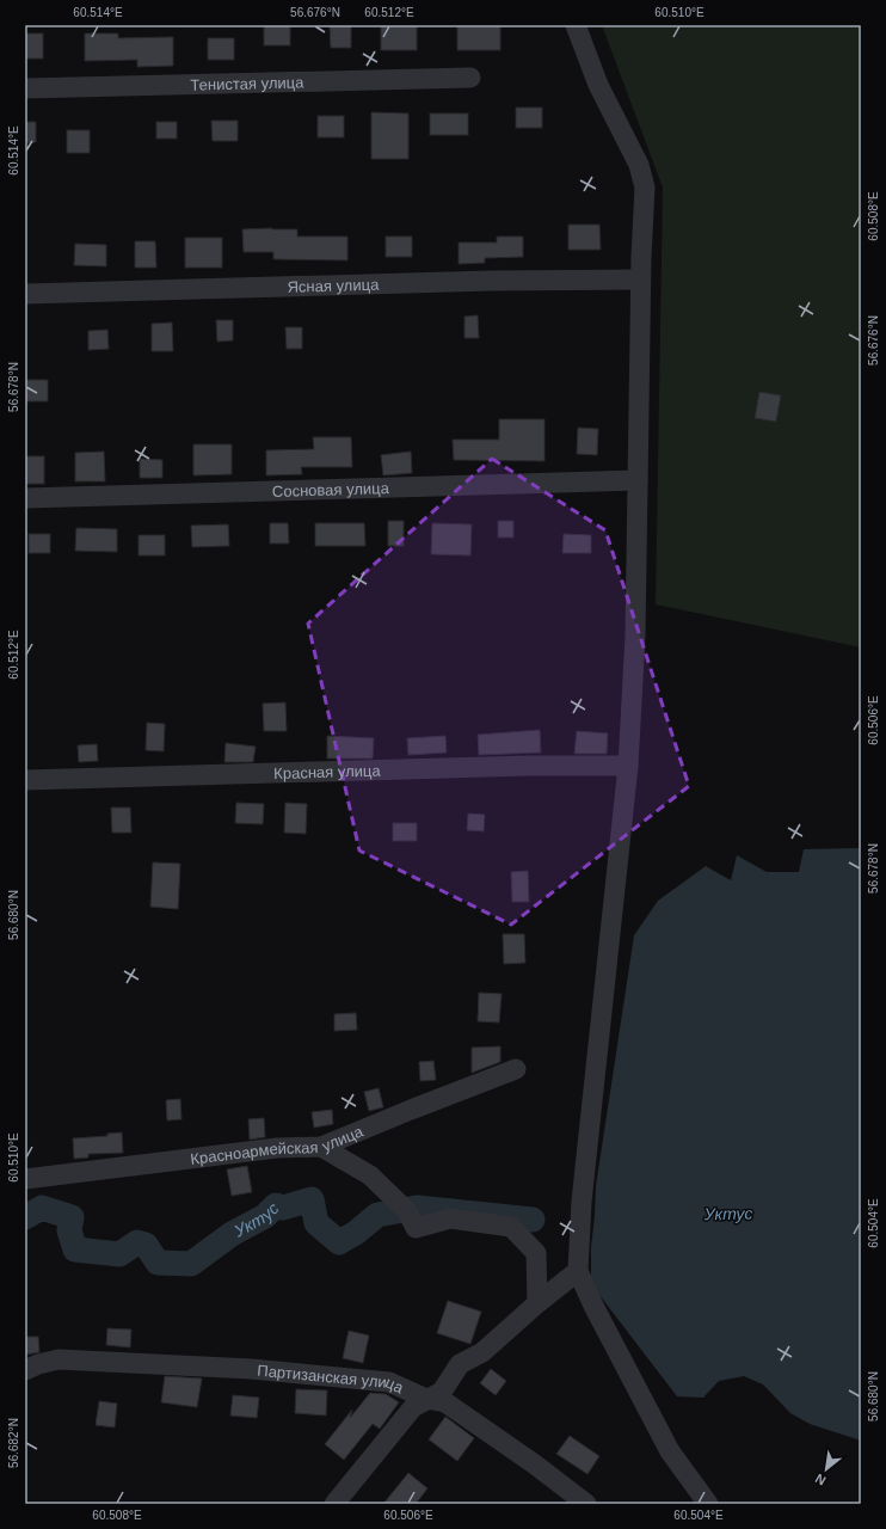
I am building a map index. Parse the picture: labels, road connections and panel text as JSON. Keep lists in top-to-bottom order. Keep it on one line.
{"streets":{"street":["Тенистая улица","Ясная улица","Сосновая улица","Красная улица","Красноармейская улица","Партизанская улица"]},"water":["Уктус"],"north":"bottom left","coordinates":["60.514°E","56.676°N","60.512°E","60.510°E","60.508°E","56.678°N","60.506°E","56.680°N","60.504°E","56.682°N"]}
